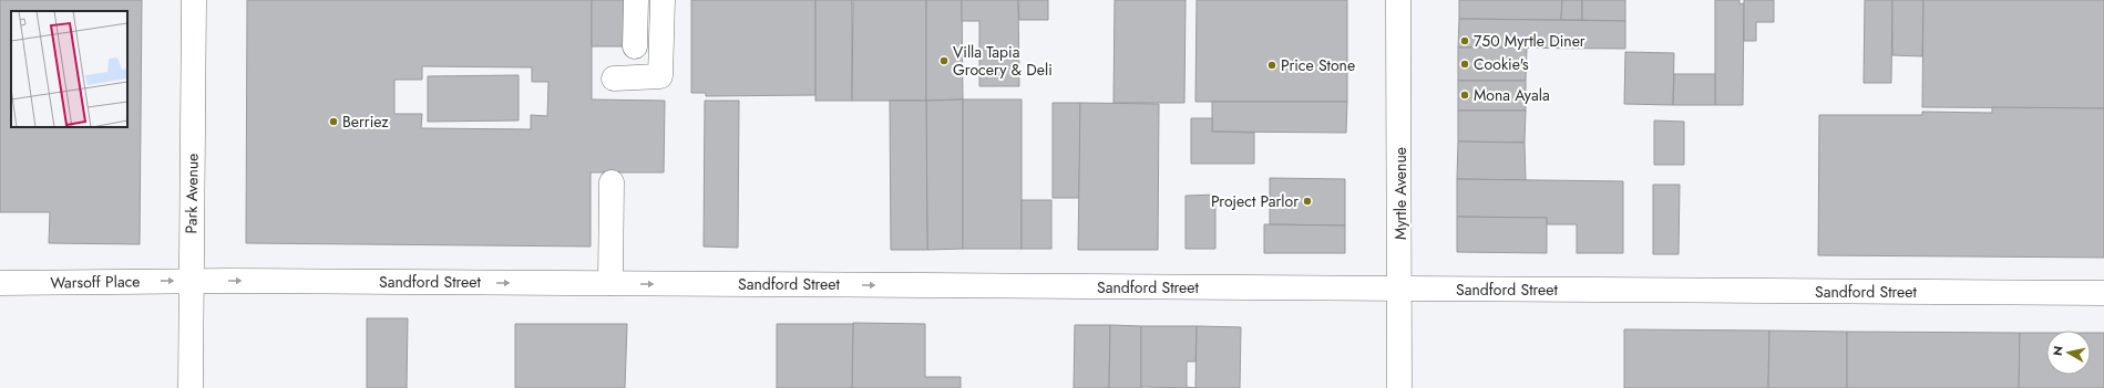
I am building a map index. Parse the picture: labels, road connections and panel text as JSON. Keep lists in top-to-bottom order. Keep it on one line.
{"streets":{"street":["Park Avenue","Myrtle Avenue","Warsoff Place","Sandford Street"]},"crossings":[["Park Avenue","Warsoff Place"],["Park Avenue","Sandford Street"],["Myrtle Avenue","Sandford Street"],["Warsoff Place","Sandford Street"]],"one_way":["Warsoff Place","Sandford Street"],"places":["750 Myrtle Diner","Villa Tapia Grocery & Deli","Cookie's","Price Stone","Mona Ayala","Berriez","Project Parlor"],"north":"left"}
